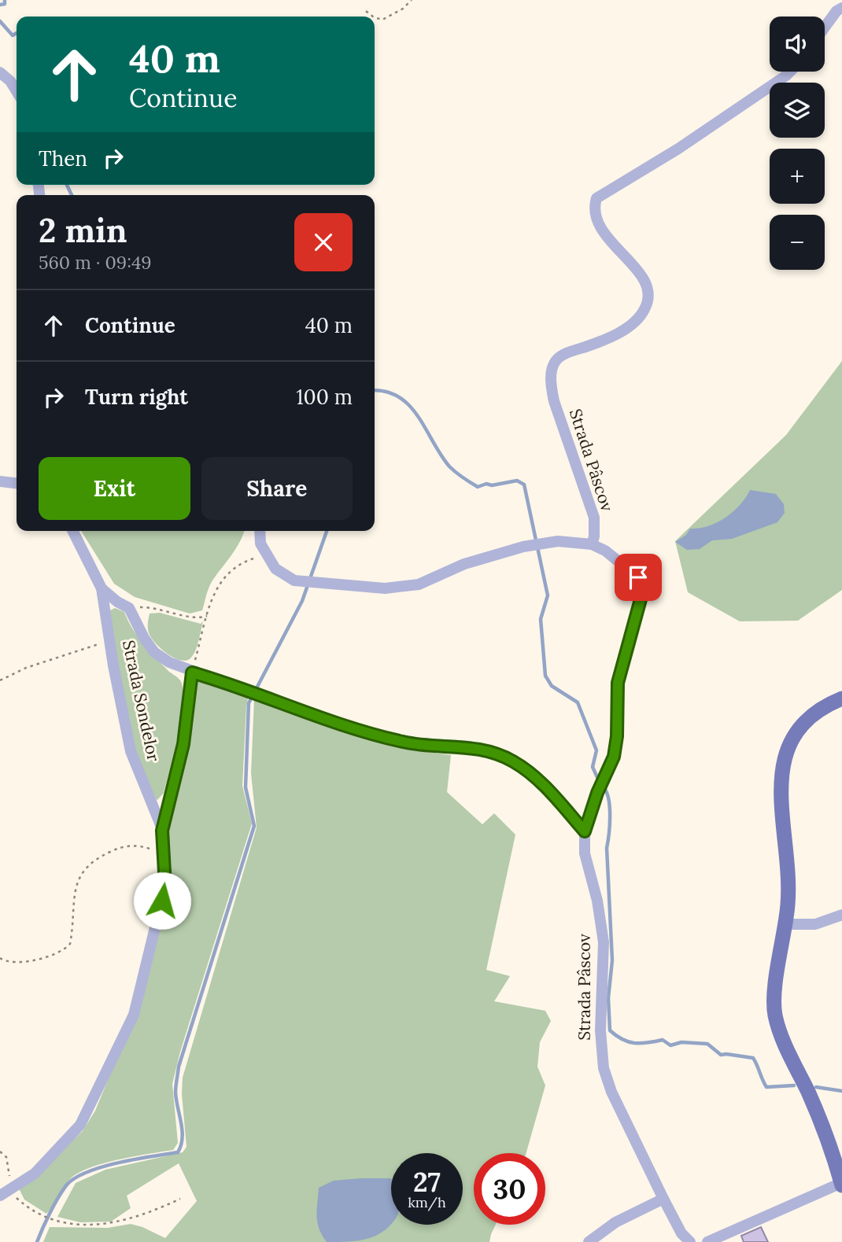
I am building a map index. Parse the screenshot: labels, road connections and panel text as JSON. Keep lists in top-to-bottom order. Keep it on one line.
{"streets":{"street":["Strada Pâscov","Strada Sondelor"]},"page":{"map_buttons":["+","−"],"turn":["40 m","Continue"],"then":"Then","heading":["2 min","560 m · 09:49"],"list":[{"name":"Continue","value":"40 m"},{"name":"Turn right","value":"100 m"}],"buttons":["Exit","Share"],"speed":"27 km/h","limit":"30"}}
